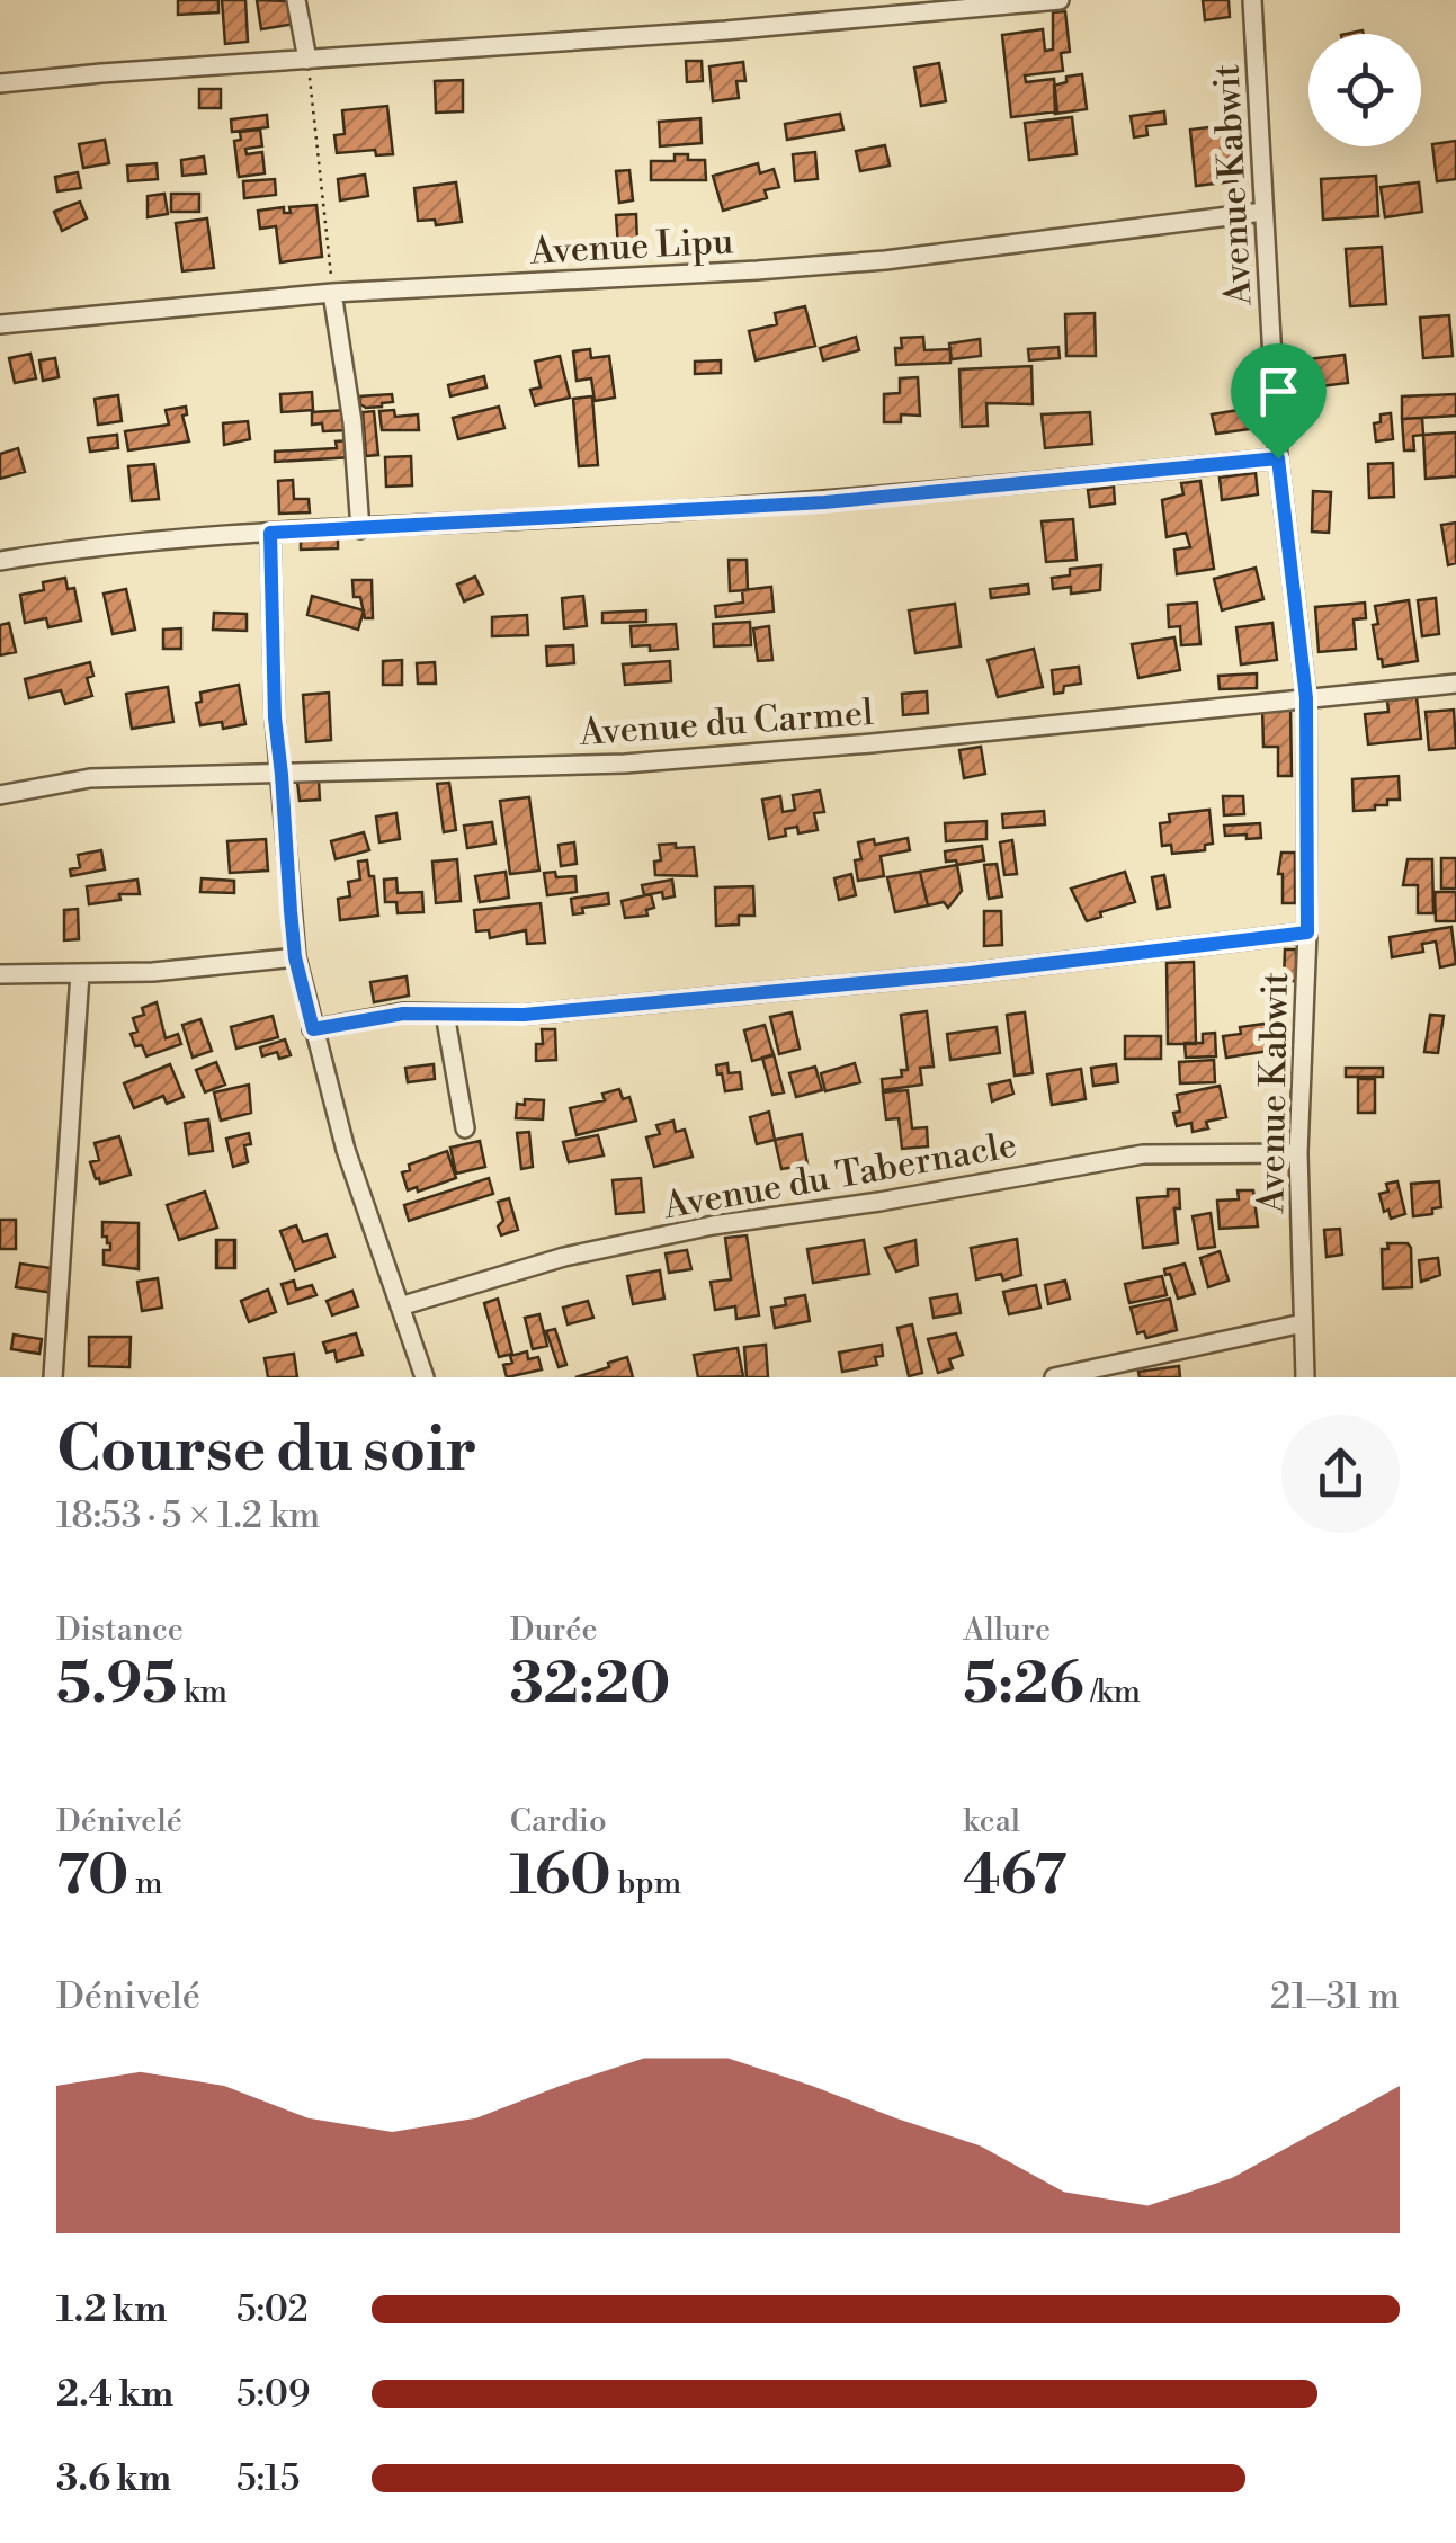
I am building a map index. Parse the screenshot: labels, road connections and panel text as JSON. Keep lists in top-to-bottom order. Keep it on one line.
{"streets":{"street":["Avenue Kabwit","Avenue Lipu","Avenue du Carmel","Avenue du Tabernacle"]},"crossings":[["Avenue Kabwit","Avenue Lipu"],["Avenue Kabwit","Avenue du Carmel"],["Avenue Kabwit","Avenue du Tabernacle"]],"page":{"heading":["Course du soir","18:53 · 5 × 1.2 km"],"stats":[["Distance","5.95 km"],["Durée","32:20"],["Allure","5:26 /km"],["Dénivelé","70 m"],["Cardio","160 bpm"],["kcal","467"]],"chart":["Dénivelé","21–31 m"],"list":[{"name":"1.2 km","note":"5:02"},{"name":"2.4 km","note":"5:09"},{"name":"3.6 km","note":"5:15"}]}}
